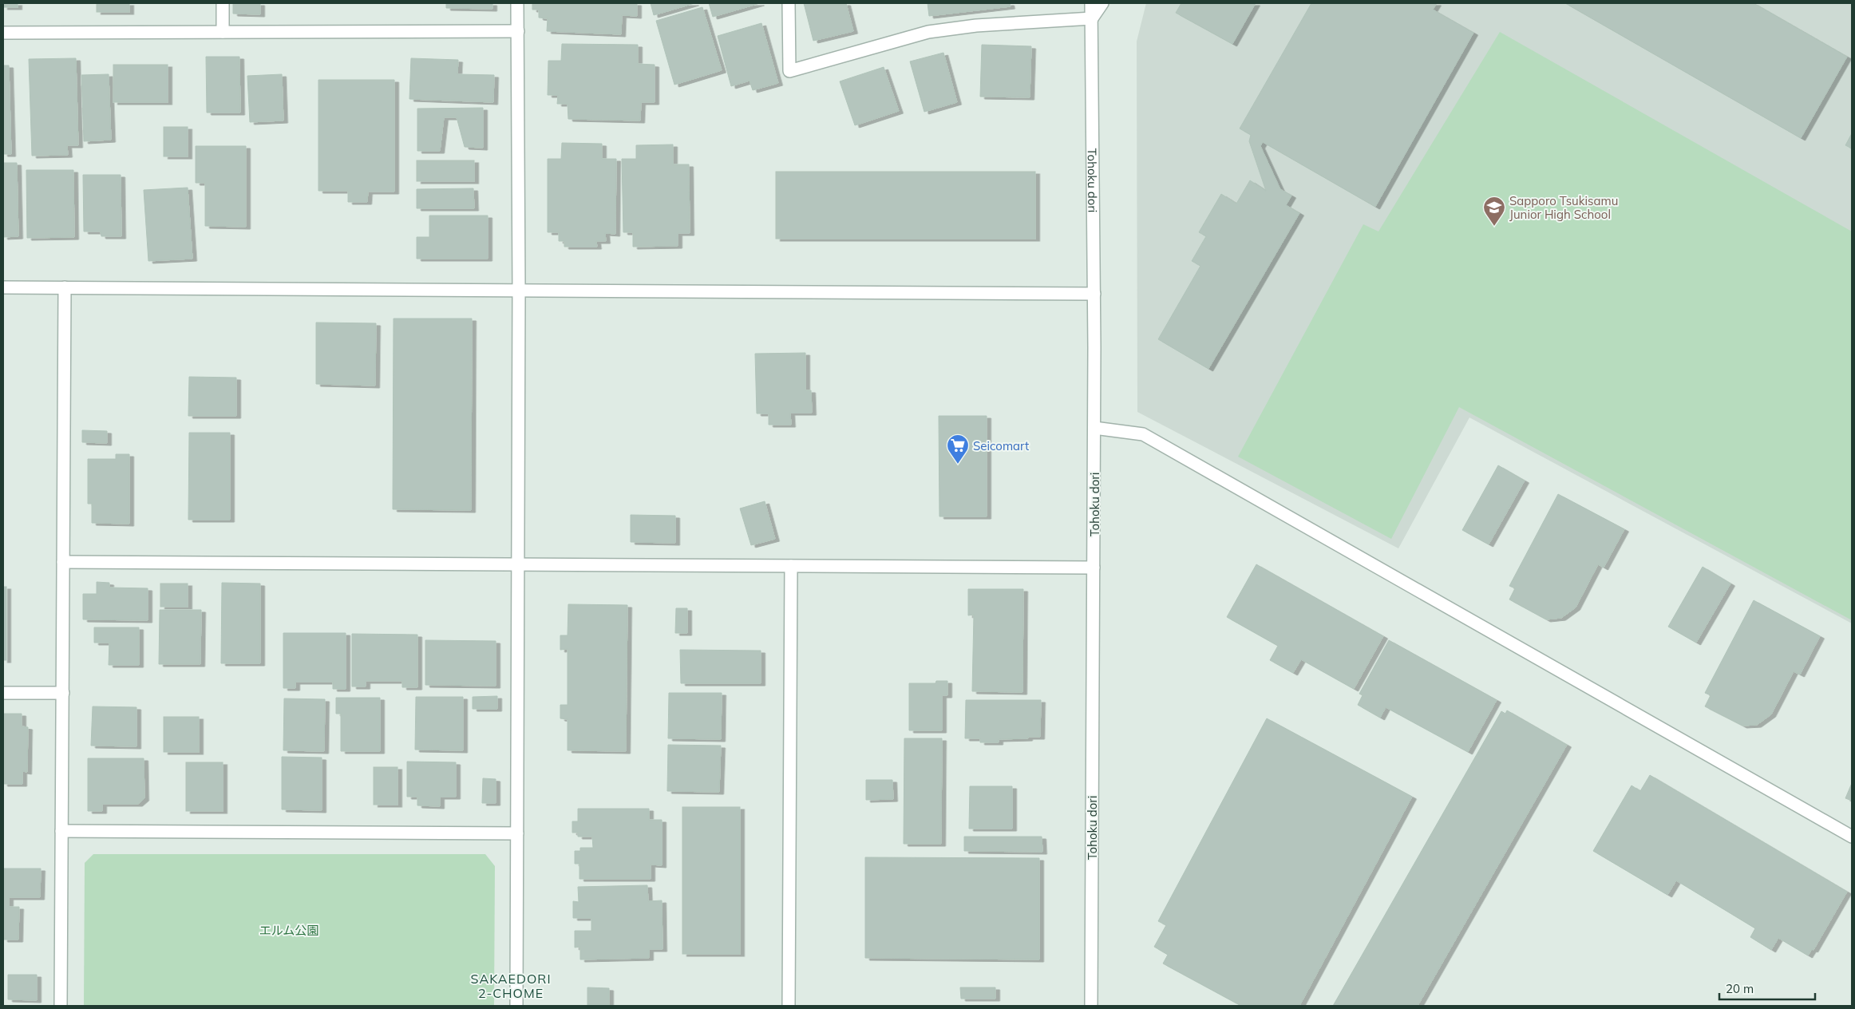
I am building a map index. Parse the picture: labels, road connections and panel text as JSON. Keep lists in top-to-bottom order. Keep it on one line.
{"streets":{"street":["Tohoku dori"]},"districts":["SAKAEDORI 2-CHOME"],"parks":["エルム公園"],"places":{"school or university":["Sapporo Tsukisamu Junior High School"],"supermarket":["Seicomart"]},"scale_bar":"20 m"}
